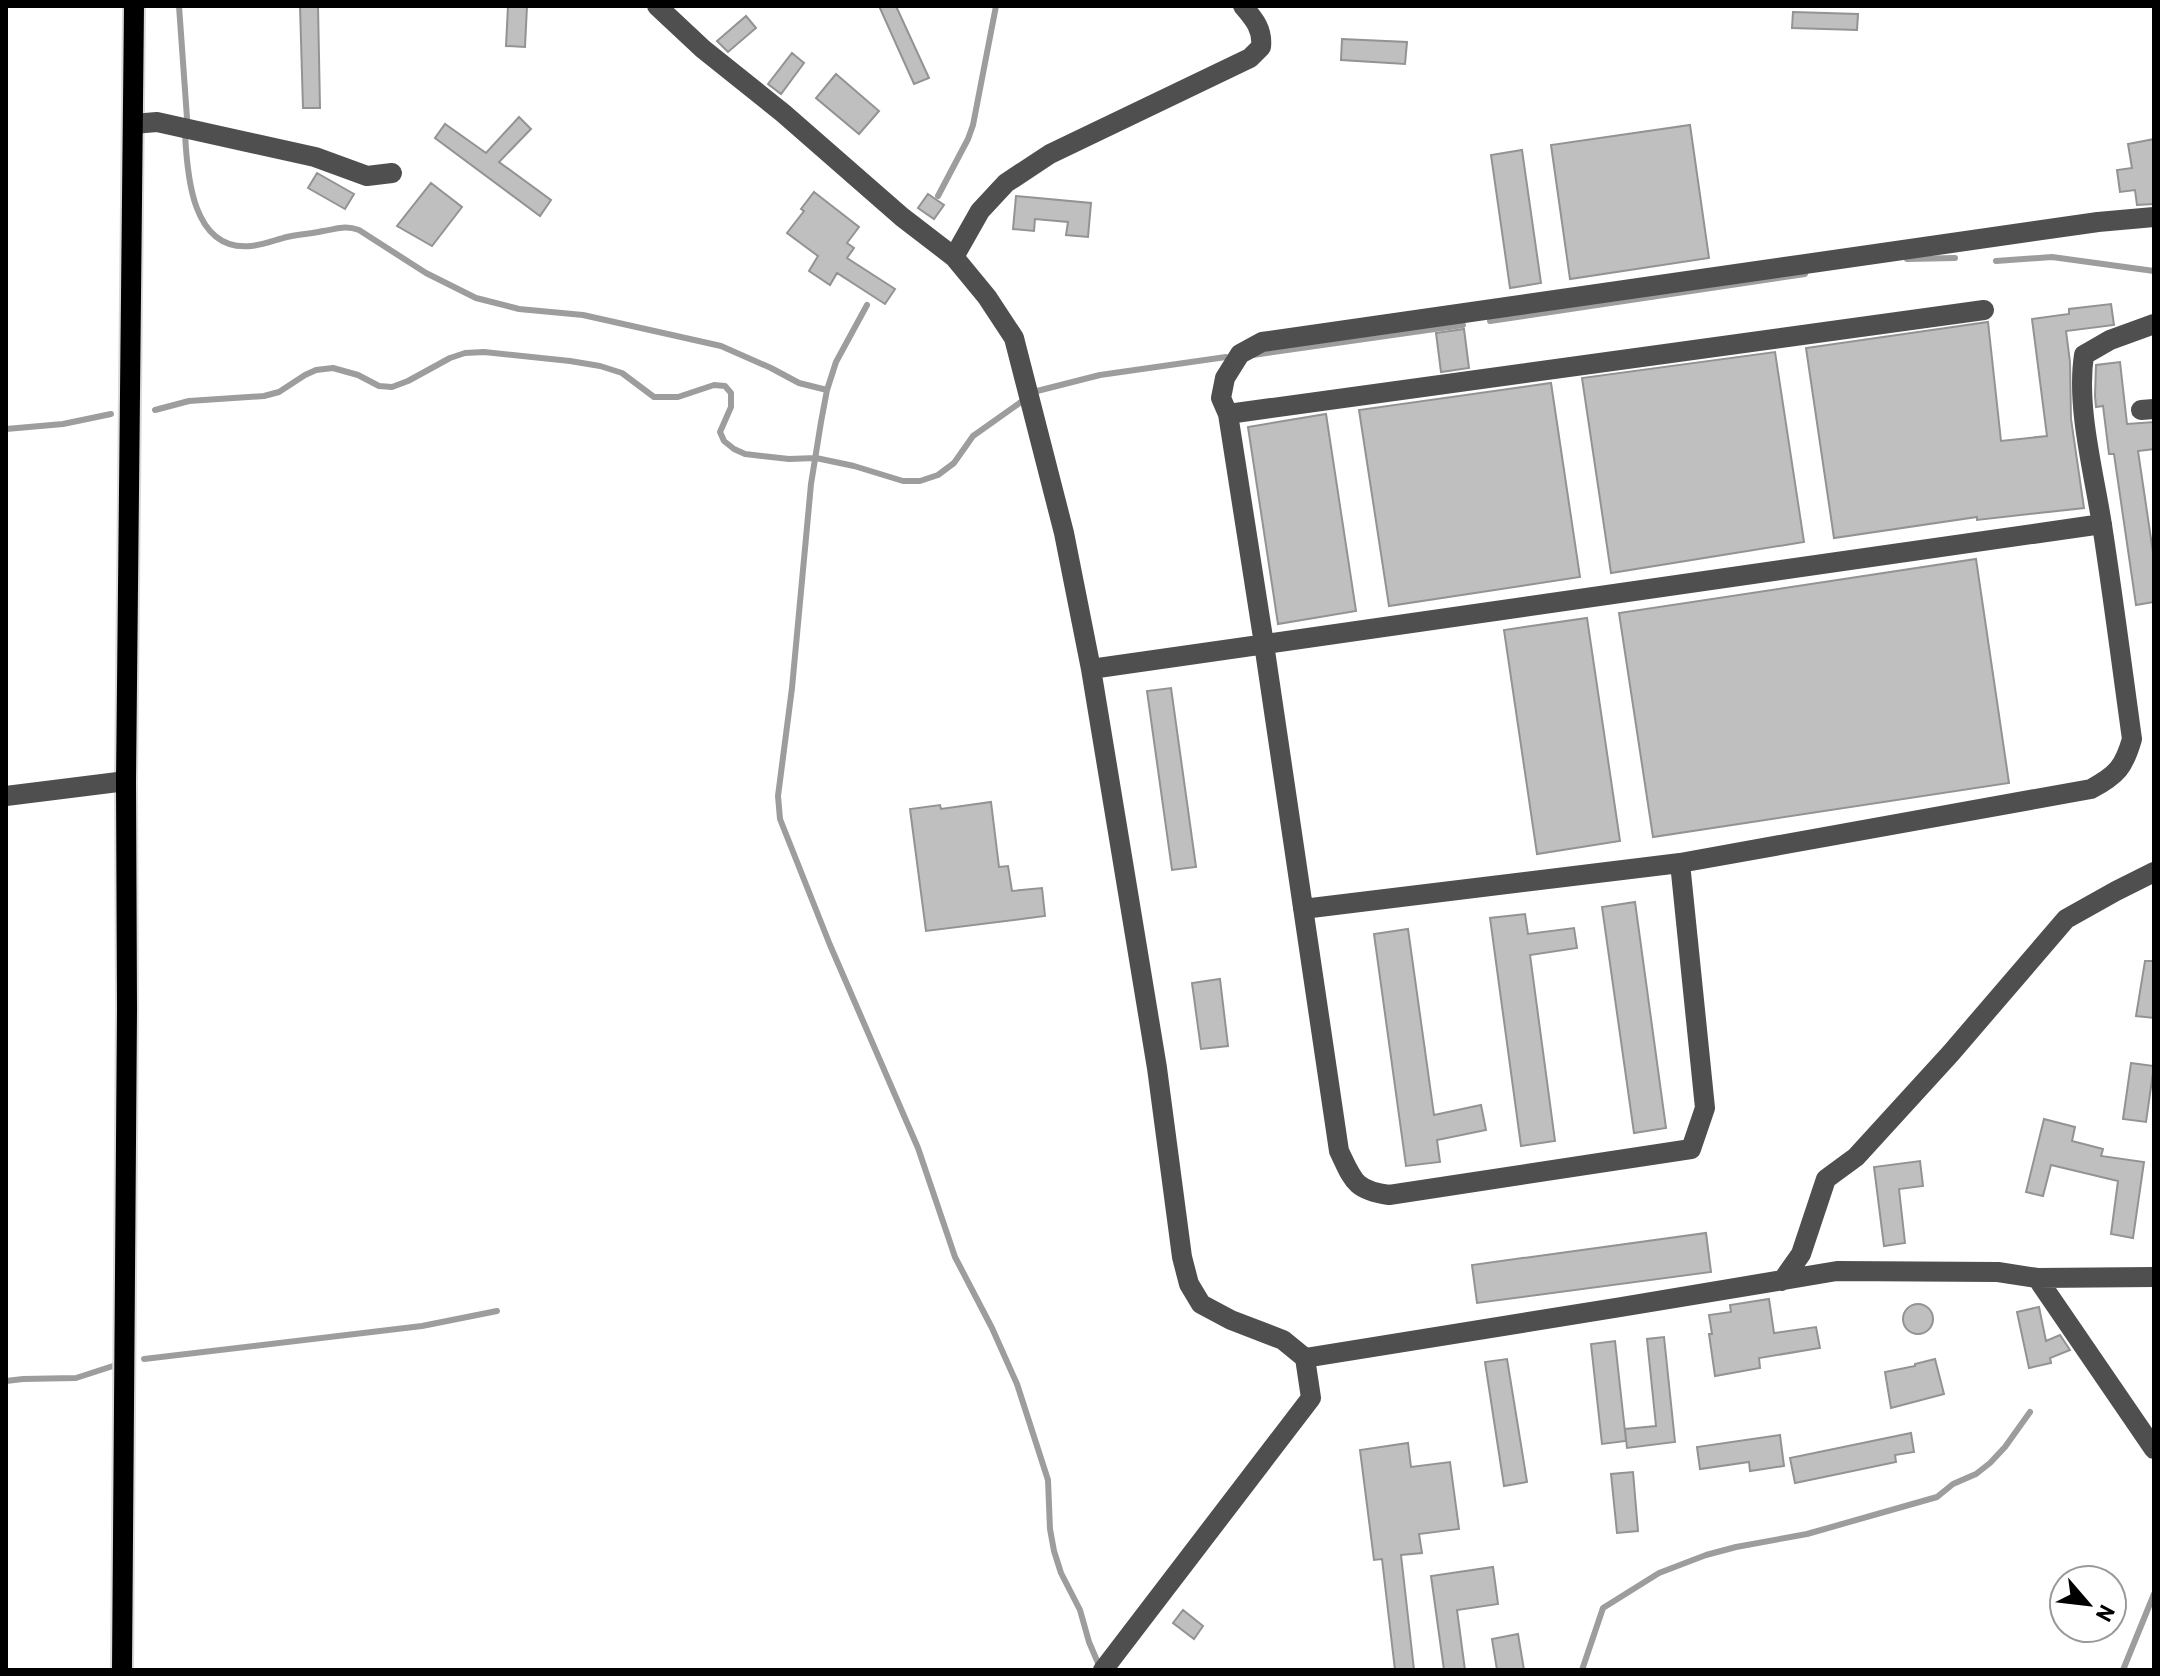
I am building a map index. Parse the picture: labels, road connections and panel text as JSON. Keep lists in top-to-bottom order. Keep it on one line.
{"north":"bottom right"}
